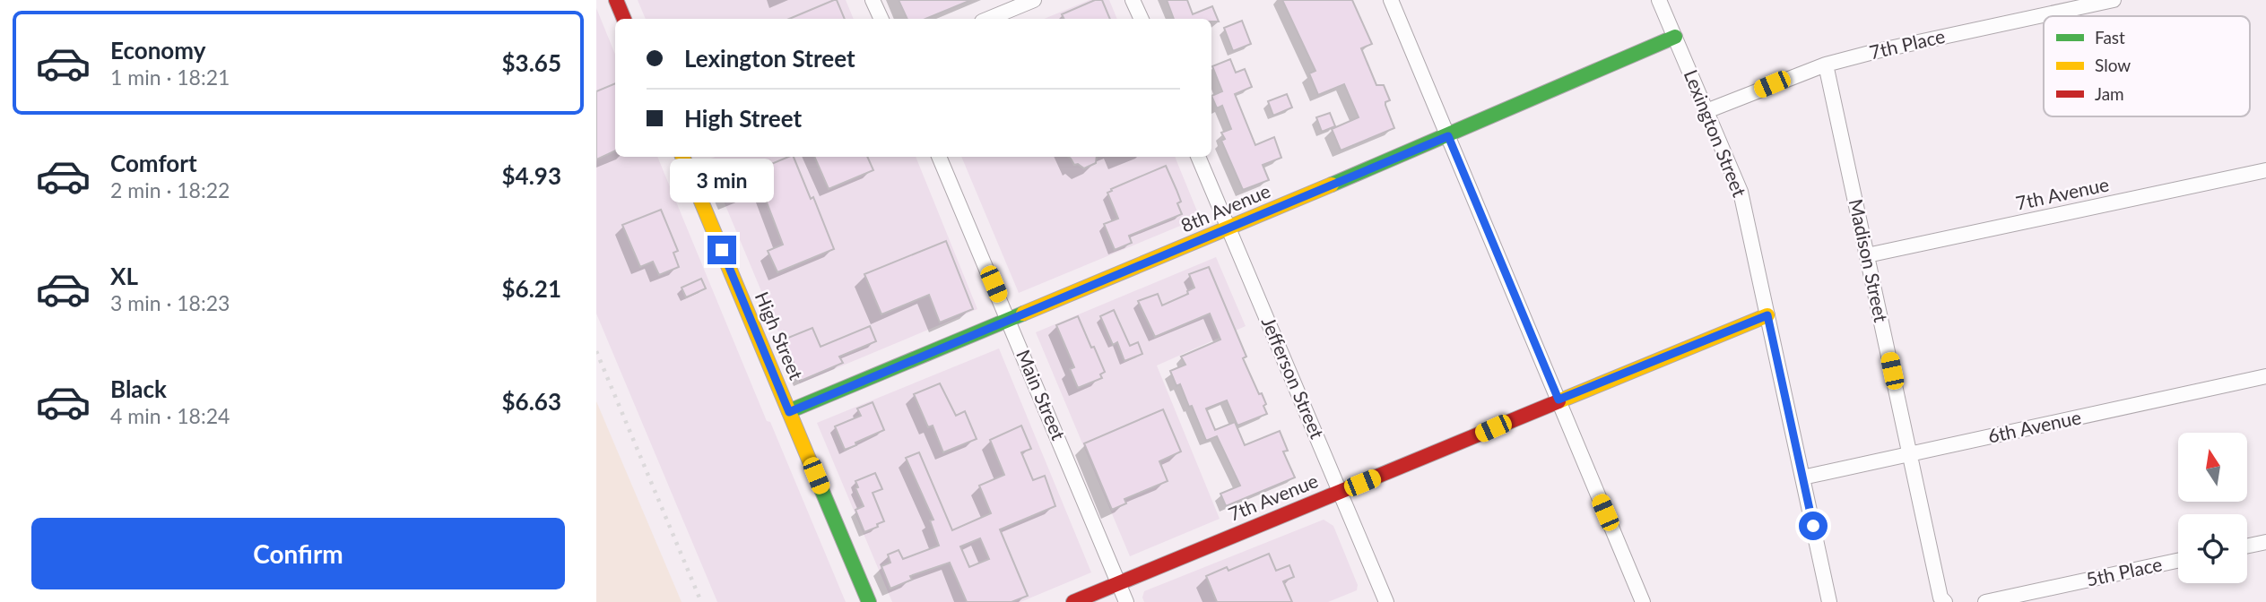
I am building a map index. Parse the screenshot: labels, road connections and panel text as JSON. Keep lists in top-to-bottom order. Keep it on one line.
{"streets":{"street":["7th Place","Lexington Street","7th Avenue","8th Avenue","Madison Street","High Street","Jefferson Street","Main Street","6th Avenue","5th Place"]},"crossings":[["7th Place","Lexington Street"],["7th Place","Madison Street"],["Lexington Street","7th Avenue"],["Lexington Street","8th Avenue"],["Lexington Street","6th Avenue"],["7th Avenue","Madison Street"],["7th Avenue","Jefferson Street"],["7th Avenue","Main Street"],["8th Avenue","High Street"],["8th Avenue","Jefferson Street"],["8th Avenue","Main Street"],["Madison Street","6th Avenue"]],"legend":["Fast","Slow","Jam"],"north":"top","page":{"list":[{"name":"Economy","note":"1 min · 18:21","value":"$3.65"},{"name":"Comfort","note":"2 min · 18:22","value":"$4.93"},{"name":"XL","note":"3 min · 18:23","value":"$6.21"},{"name":"Black","note":"4 min · 18:24","value":"$6.63"}],"banner":["Lexington Street","High Street"],"bubble":"3 min","buttons":"Confirm"}}
